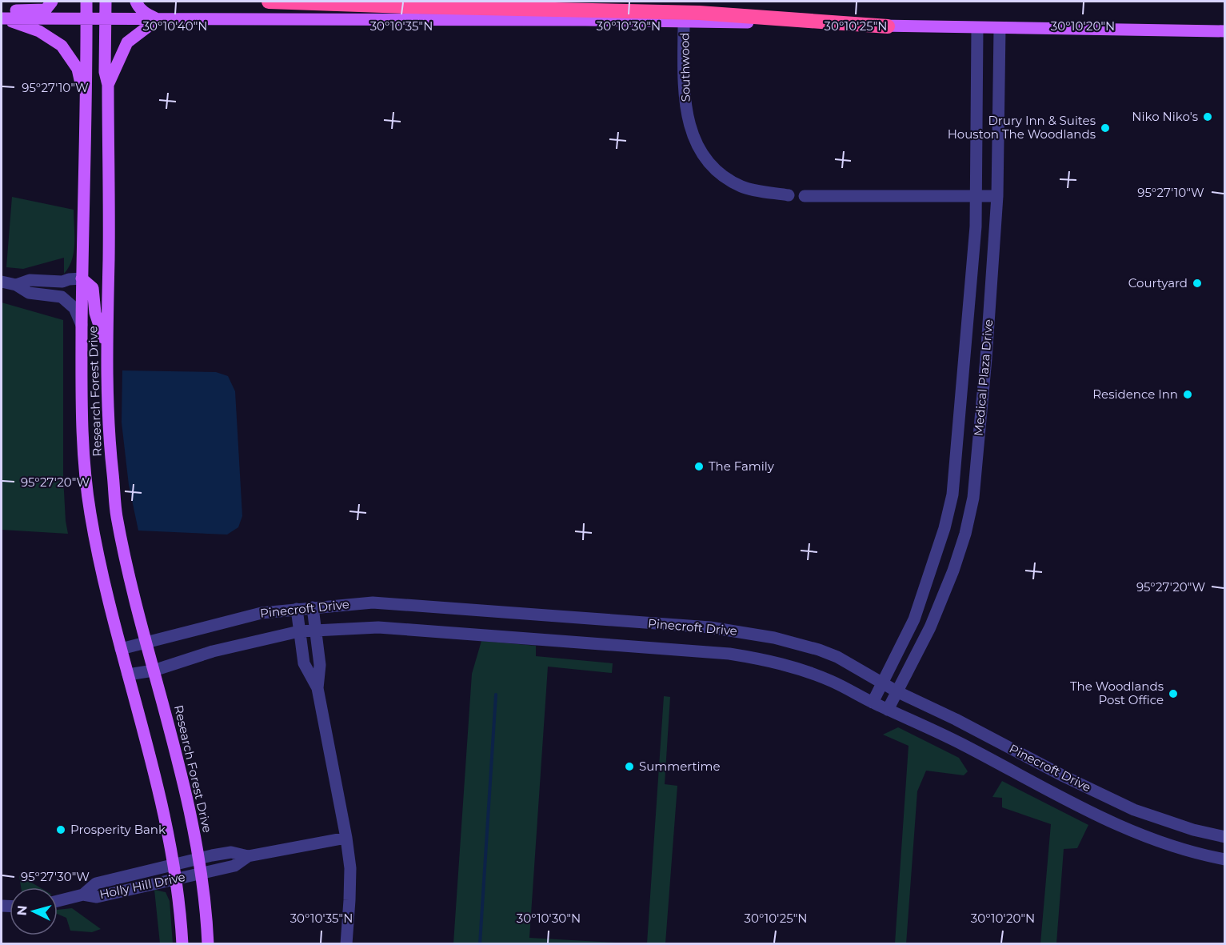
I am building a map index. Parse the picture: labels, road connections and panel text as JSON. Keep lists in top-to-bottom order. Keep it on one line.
{"streets":{"main road":["Research Forest Drive"],"street":["Southwood","Medical Plaza Drive","Pinecroft Drive","Holly Hill Drive"]},"crossings":[["Medical Plaza Drive","Pinecroft Drive"],["Research Forest Drive","Pinecroft Drive"],["Research Forest Drive","Holly Hill Drive"]],"places":["Niko Niko's","Drury Inn & Suites Houston The Woodlands","Courtyard","Residence Inn","The Family","The Woodlands Post Office","Summertime","Prosperity Bank"],"north":"left","coordinates":["30°10'40\"N","30°10'35\"N","30°10'30\"N","30°10'25\"N","30°10'20\"N","95°27'10\"W","95°27'20\"W","95°27'30\"W"]}
